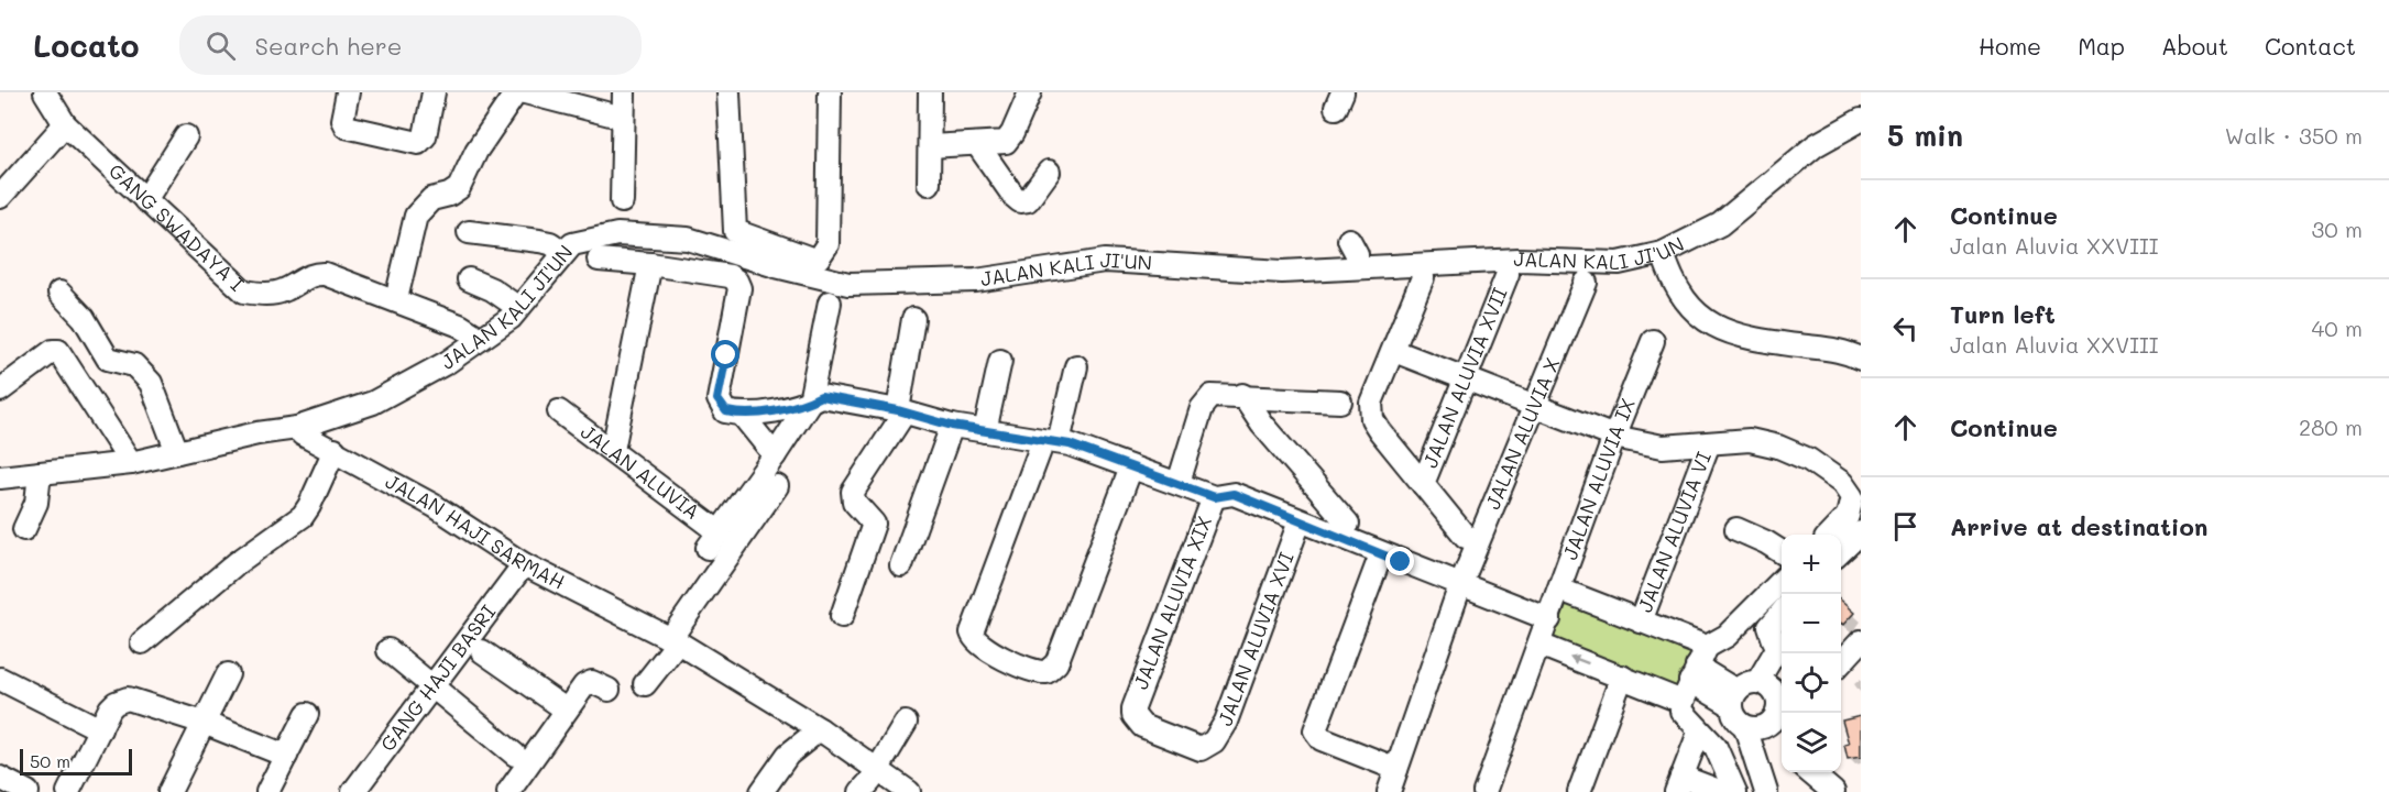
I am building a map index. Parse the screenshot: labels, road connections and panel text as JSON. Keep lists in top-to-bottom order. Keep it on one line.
{"streets":{"street":["GANG SWADAYA I","JALAN KALI JI'UN","JALAN ALUVIA XVII","JALAN ALUVIA X","JALAN ALUVIA","JALAN ALUVIA IX","JALAN HAJI SARMAH","JALAN ALUVIA VI","JALAN ALUVIA XIX","JALAN ALUVIA XVI","GANG HAJI BASRI"]},"crossings":[["GANG SWADAYA I","JALAN KALI JI'UN"],["JALAN KALI JI'UN","JALAN HAJI SARMAH"],["JALAN HAJI SARMAH","GANG HAJI BASRI"],["JALAN ALUVIA XIX","JALAN ALUVIA XVI"]],"scale_bar":"50 m","page":{"header":"Locato","search":"Search here","nav":["Home","Map","About","Contact"],"heading":["5 min","Walk · 350 m"],"list":[["Continue","Jalan Aluvia XXVIII","30 m"],["Turn left","Jalan Aluvia XXVIII","40 m"],["Continue","280 m"],"Arrive at destination"],"map_buttons":["+","−"],"scale":"50 m"}}
